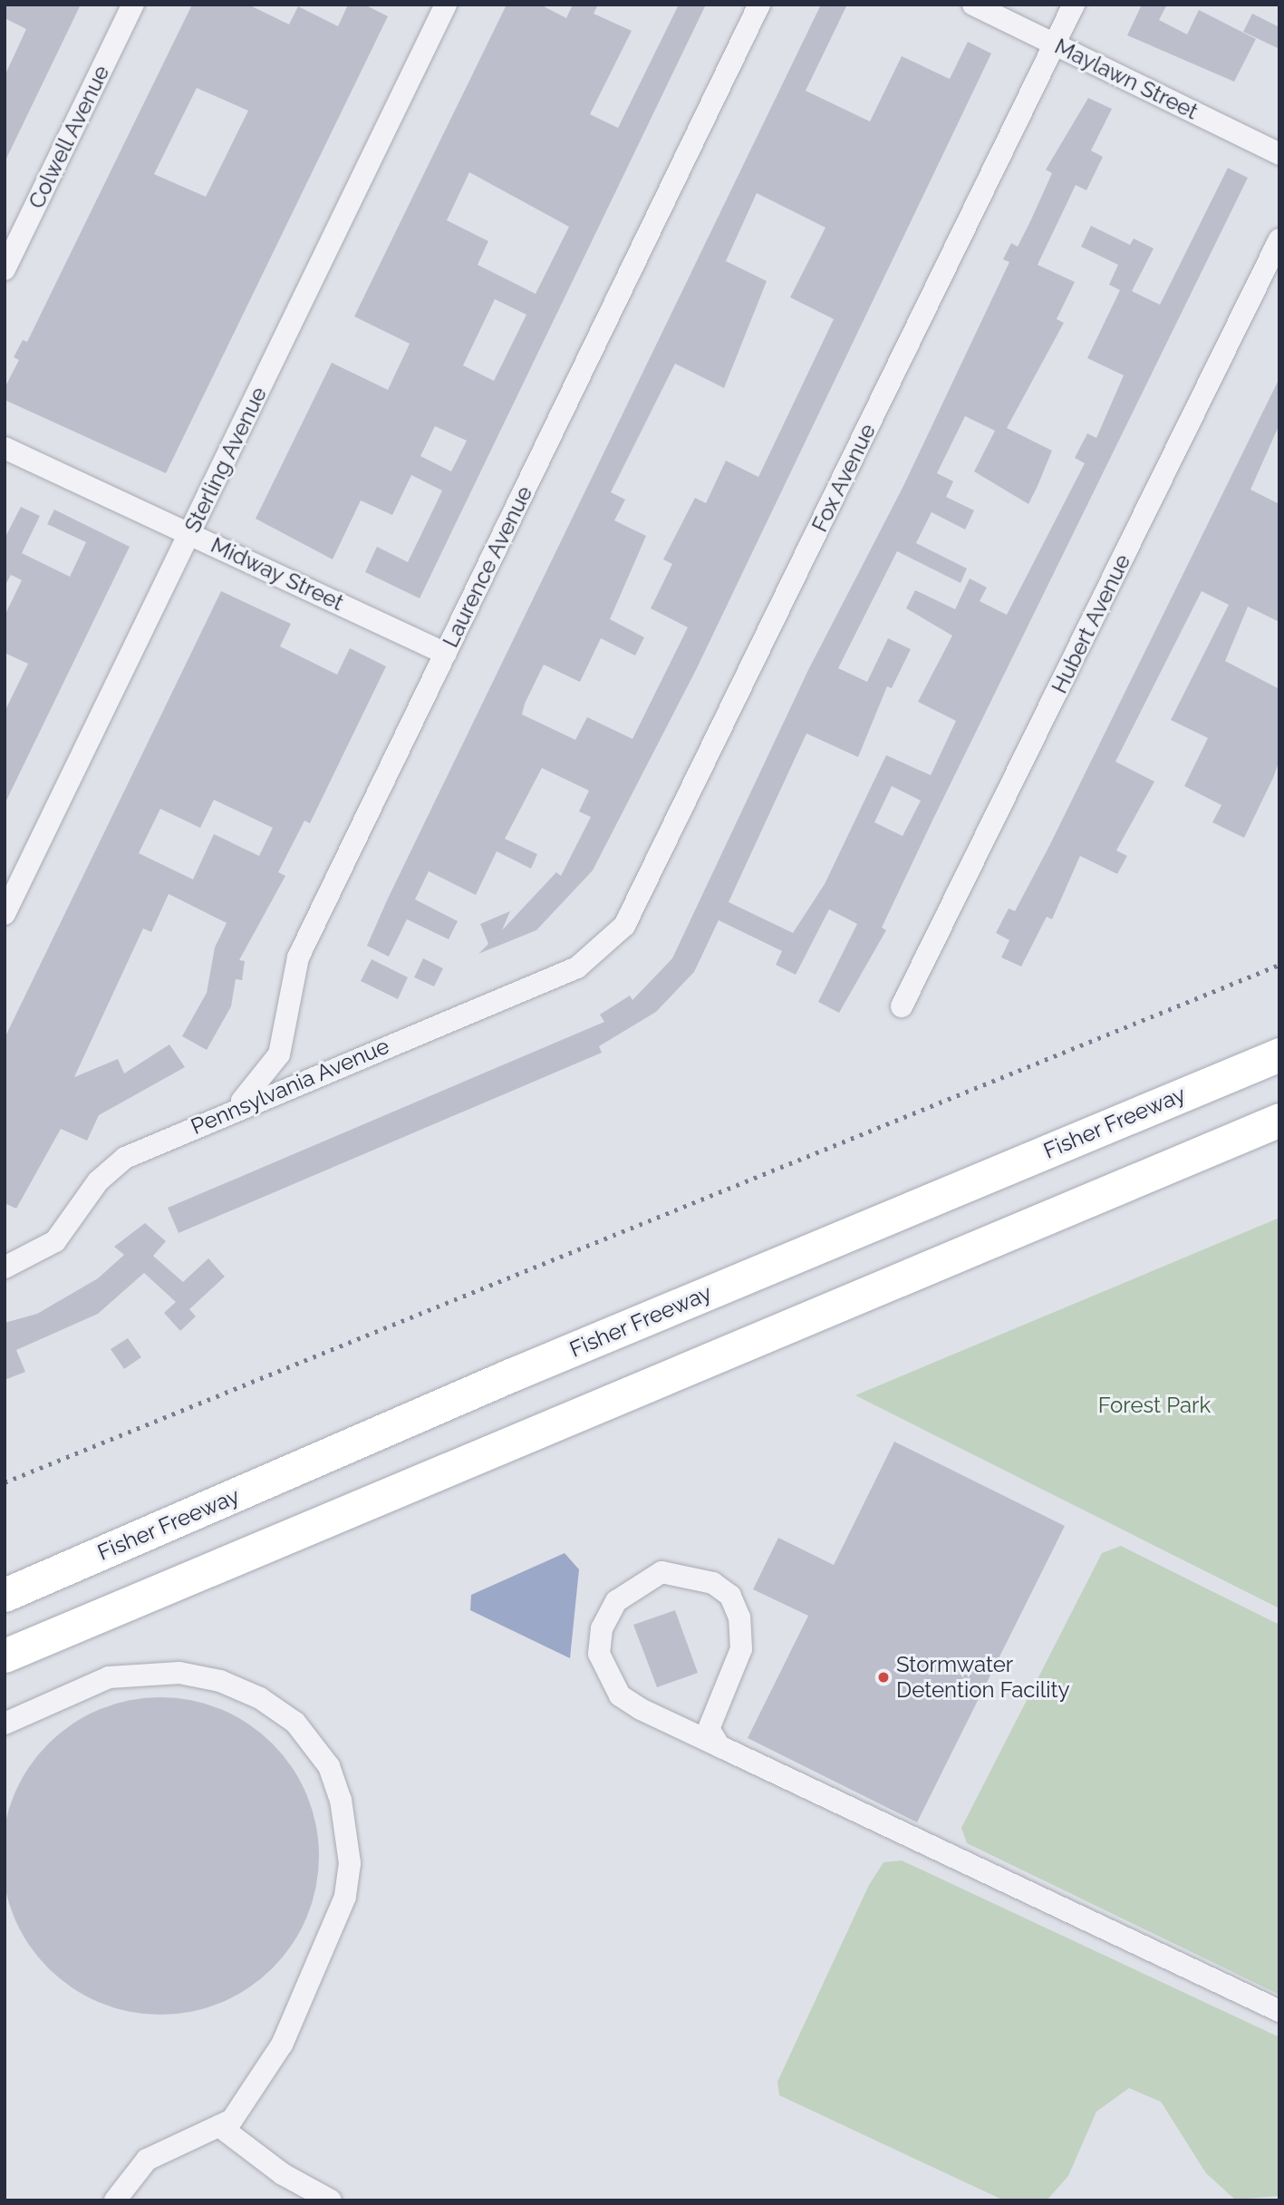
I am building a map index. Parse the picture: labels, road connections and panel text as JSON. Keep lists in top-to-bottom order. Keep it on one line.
{"streets":{"highway":["Fisher Freeway"],"street":["Maylawn Street","Colwell Avenue","Sterling Avenue","Fox Avenue","Laurence Avenue","Midway Street","Hubert Avenue","Pennsylvania Avenue"]},"crossings":[["Maylawn Street","Fox Avenue"],["Sterling Avenue","Midway Street"],["Fox Avenue","Pennsylvania Avenue"],["Laurence Avenue","Midway Street"],["Laurence Avenue","Pennsylvania Avenue"]],"parks":["Forest Park"],"places":["Stormwater Detention Facility"]}
